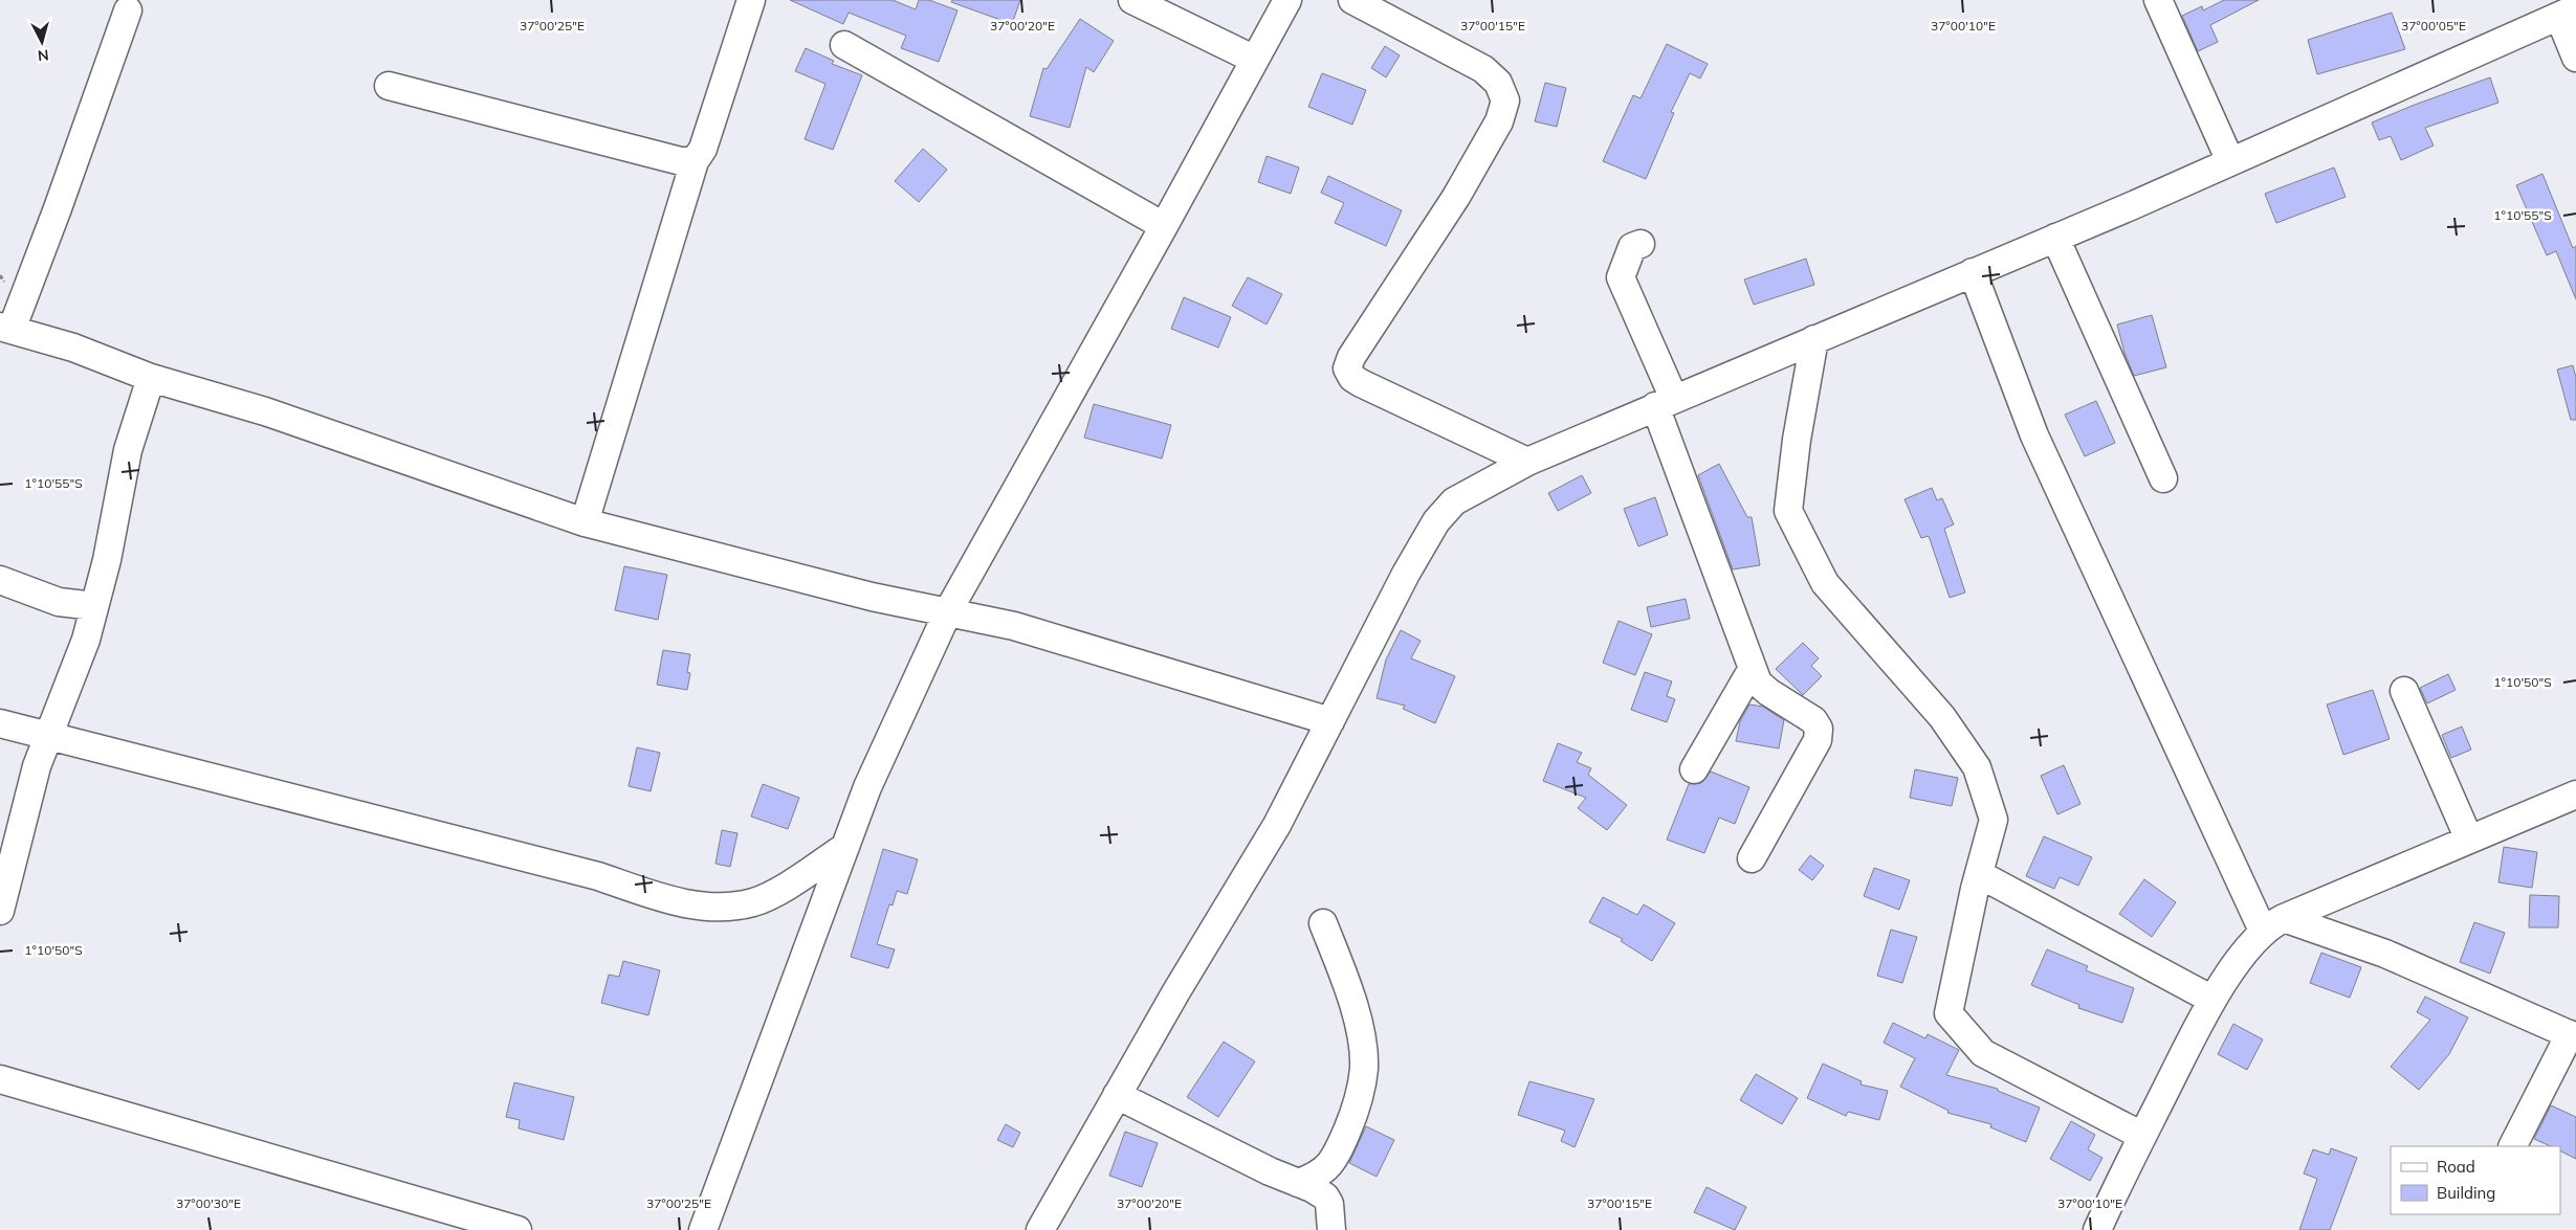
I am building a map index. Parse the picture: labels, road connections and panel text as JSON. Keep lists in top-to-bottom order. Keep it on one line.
{"legend":["Road","Building"],"north":"bottom","coordinates":["37°00'25\"E","37°00'20\"E","37°00'15\"E","37°00'10\"E","37°00'05\"E","1°10'55\"S","1°10'50\"S","37°00'30\"E"]}
